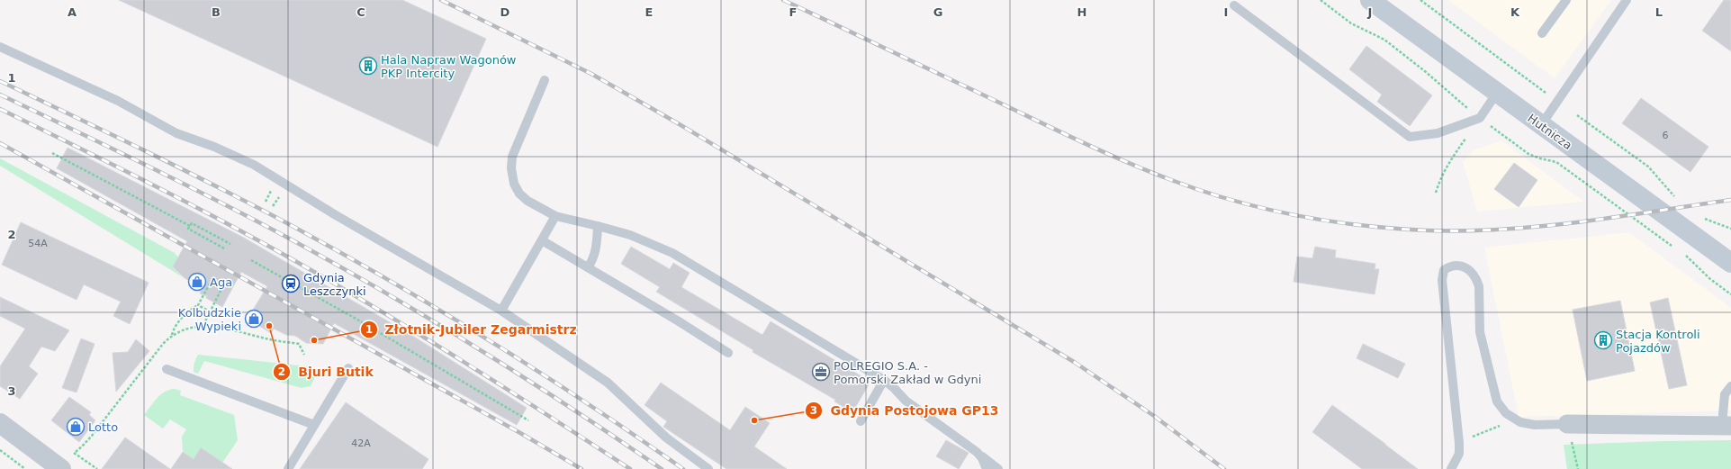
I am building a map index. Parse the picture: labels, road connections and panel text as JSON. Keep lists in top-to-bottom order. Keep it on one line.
{"streets":{"main road":["Hutnicza"]},"places":{"building":["Hala Napraw Wagonów PKP Intercity","Stacja Kontroli Pojazdów"],"shop":["Aga","Kolbudzkie Wypieki","Lotto"],"station":["Gdynia Leszczynki"],"other":["Bjuri Butik","Złotnik-Jubiler Zegarmistrz","Gdynia Postojowa GP13"],"office":["POLREGIO S.A. - Pomorski Zakład w Gdyni"]},"house_numbers":["6","54A","42A"],"grid":{"columns":["A","B","C","D","E","F","G","H","I","J","K","L"],"rows":["1","2","3"]}}
